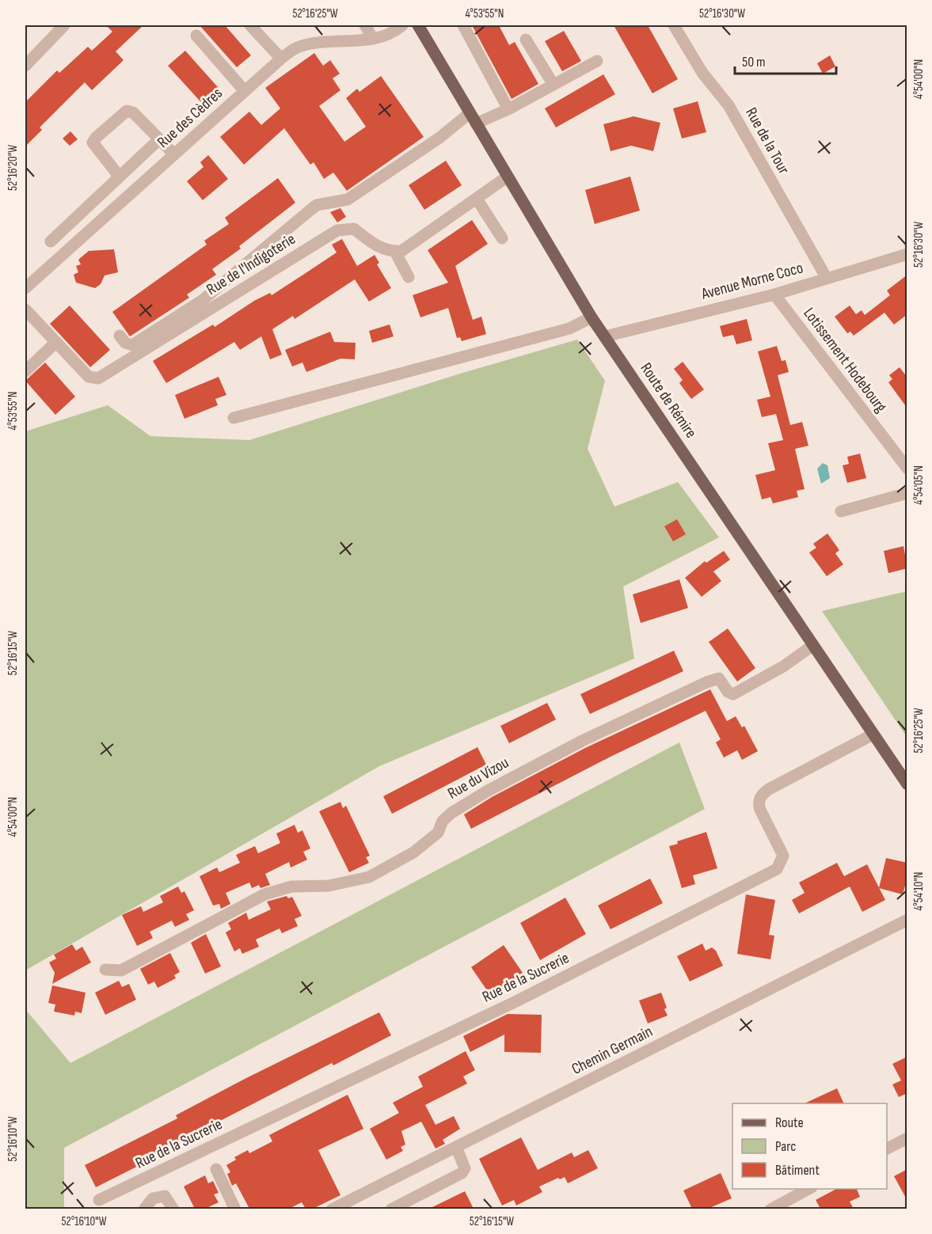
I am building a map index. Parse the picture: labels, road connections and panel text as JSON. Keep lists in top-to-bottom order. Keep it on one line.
{"streets":{"main road":["Route de Rémire"],"street":["Rue des Cèdres","Rue de la Tour","Rue de l'Indigoterie","Avenue Morne Coco","Lotissement Hodebourg","Rue du Vizou","Rue de la Sucrerie","Chemin Germain"]},"crossings":[["Rue de la Tour","Avenue Morne Coco"],["Avenue Morne Coco","Lotissement Hodebourg"],["Avenue Morne Coco","Route de Rémire"],["Route de Rémire","Rue du Vizou"],["Route de Rémire","Rue de la Sucrerie"]],"legend":["Route","Parc","Bâtiment"],"scale_bar":"50 m","coordinates":["52°16'25\"W","4°53'55\"N","52°16'30\"W","4°54'00\"N","52°16'20\"W","4°54'05\"N","52°16'15\"W","4°54'10\"N","52°16'10\"W"]}
